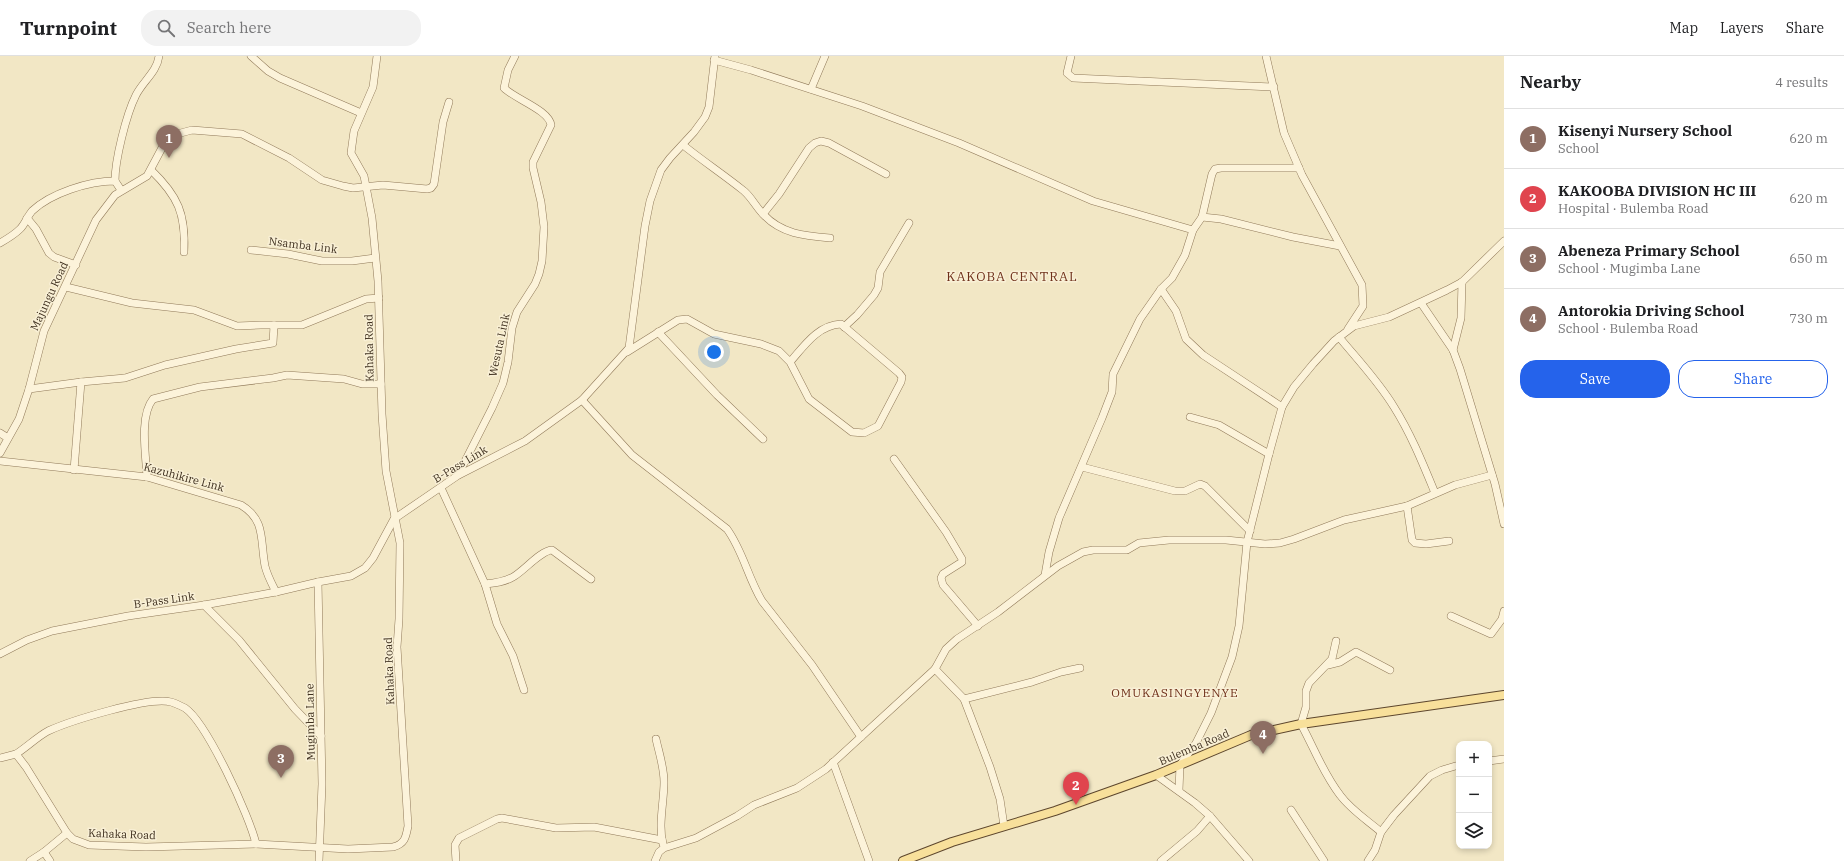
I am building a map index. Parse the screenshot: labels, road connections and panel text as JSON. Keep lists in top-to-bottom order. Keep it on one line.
{"streets":{"main road":["Bulemba Road"],"street":["Nsamba Link","Majungu Road","Wesuta Link","Kahaka Road","B-Pass Link","Kazuhikire Link","Mugimba Lane"]},"crossings":[["Nsamba Link","Kahaka Road"],["Wesuta Link","B-Pass Link"],["Kahaka Road","B-Pass Link"],["Kahaka Road","Mugimba Lane"],["B-Pass Link","Kazuhikire Link"],["B-Pass Link","Mugimba Lane"]],"districts":["KAKOBA CENTRAL","OMUKASINGYENYE"],"page":{"header":"Turnpoint","search":"Search here","nav":["Map","Layers","Share"],"heading":["Nearby","4 results"],"list":[{"mark":"1","name":"Kisenyi Nursery School","note":"School","value":"620 m"},{"mark":"2","name":"KAKOOBA DIVISION HC III","note":"Hospital · Bulemba Road","value":"620 m"},{"mark":"3","name":"Abeneza Primary School","note":"School · Mugimba Lane","value":"650 m"},{"mark":"4","name":"Antorokia Driving School","note":"School · Bulemba Road","value":"730 m"}],"pins":["1","4","3","2"],"buttons":["Save","Share"],"map_buttons":["+","−"]}}
